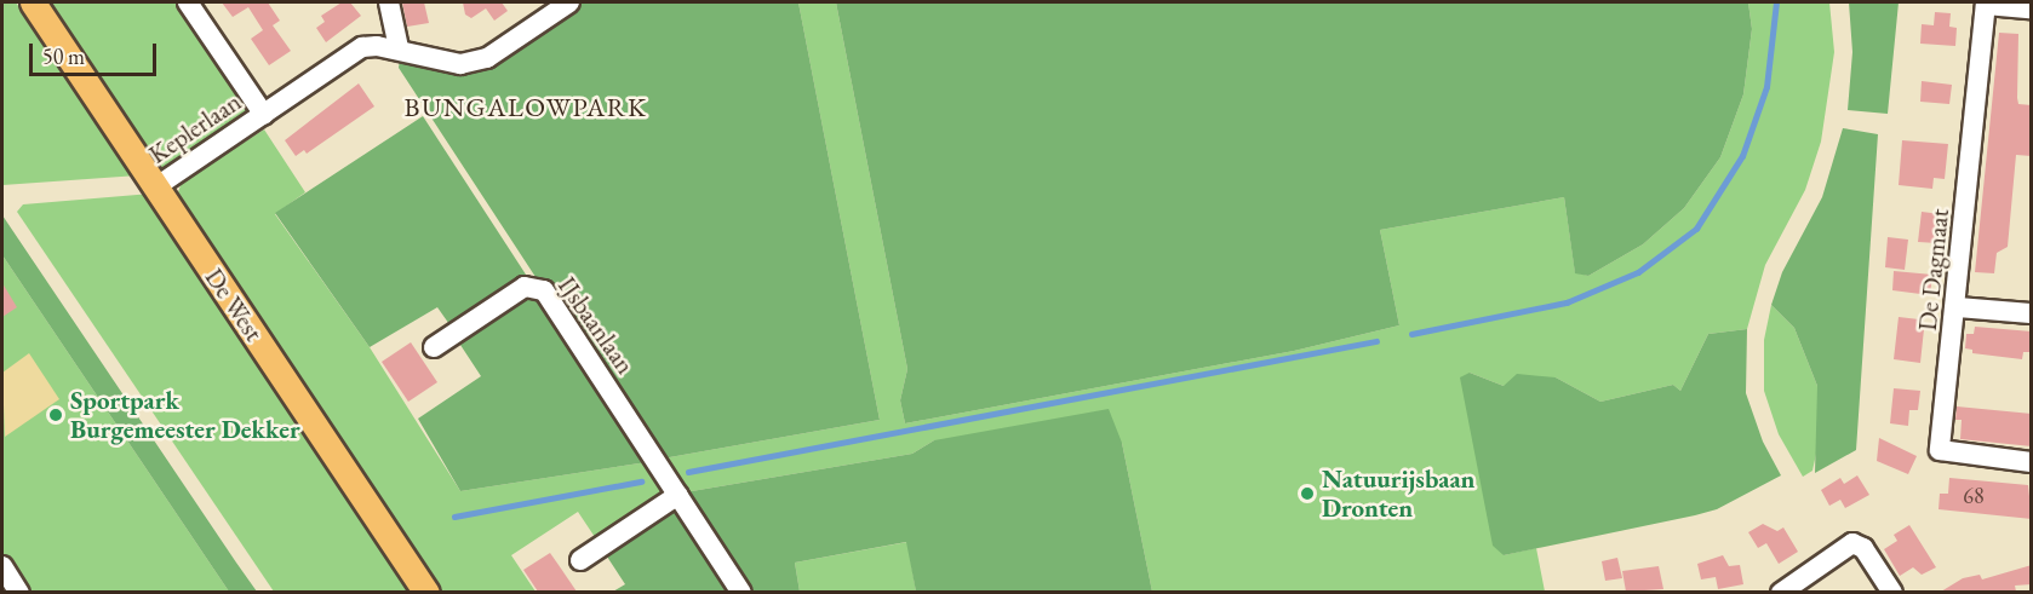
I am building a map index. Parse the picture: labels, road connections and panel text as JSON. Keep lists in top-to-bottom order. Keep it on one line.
{"streets":{"main road":["De West"],"street":["Keplerlaan","De Dagmaat","IJsbaanlaan"]},"crossings":[["Keplerlaan","De West"]],"districts":["BUNGALOWPARK"],"places":["Sportpark Burgemeester Dekker","Natuurijsbaan Dronten"],"house_numbers":["68"],"scale_bar":"50 m"}
